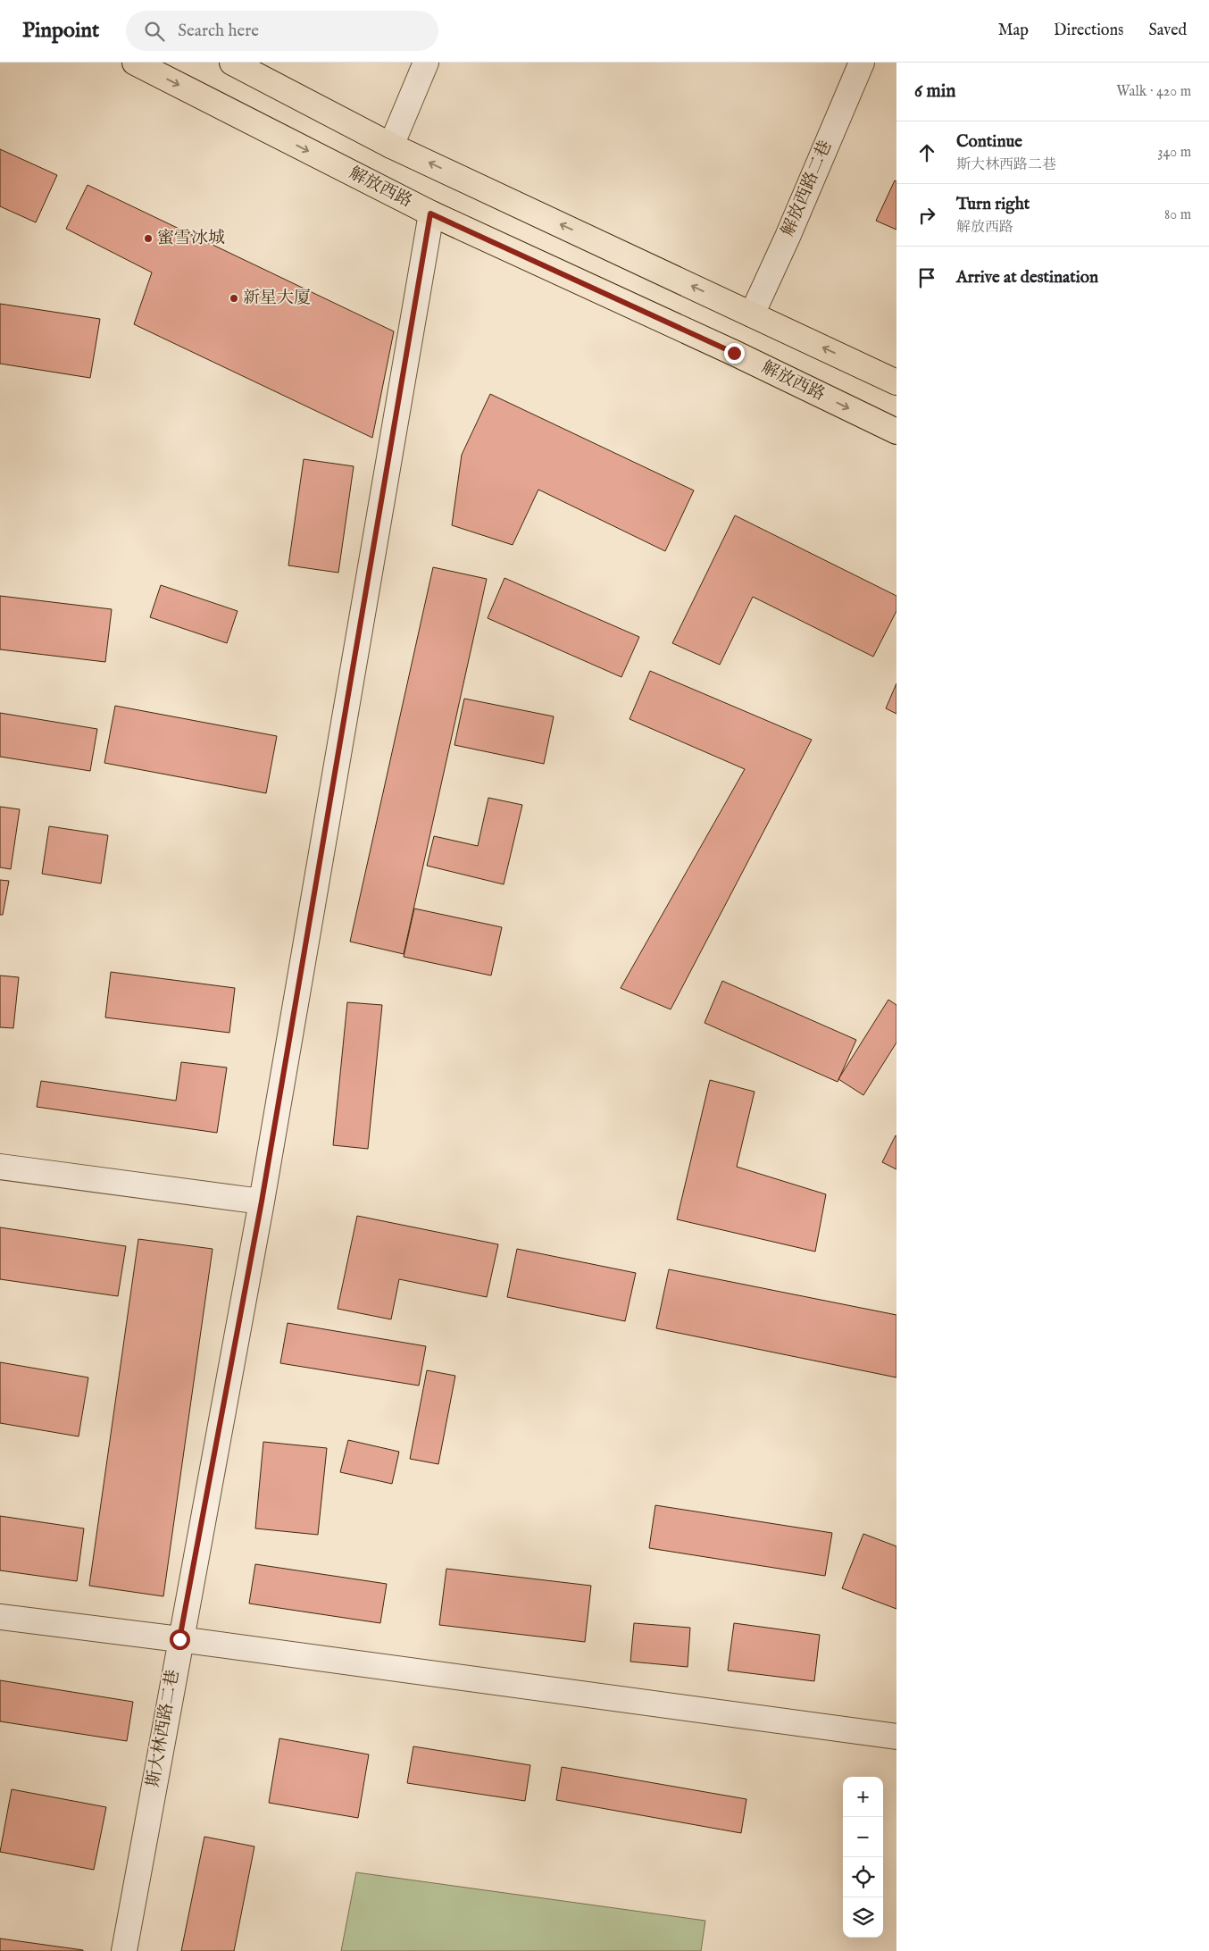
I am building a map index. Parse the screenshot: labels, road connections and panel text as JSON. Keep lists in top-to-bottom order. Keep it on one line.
{"streets":{"main road":["解放西路"],"street":["解放西路二巷","斯大林西路二巷"]},"crossings":[["解放西路","斯大林西路二巷"]],"places":["蜜雪冰城","新星大厦"],"page":{"header":"Pinpoint","search":"Search here","nav":["Map","Directions","Saved"],"heading":["6 min","Walk · 420 m"],"list":[["Continue","斯大林西路二巷","340 m"],["Turn right","解放西路","80 m"],"Arrive at destination"],"map_buttons":["+","−"]}}
